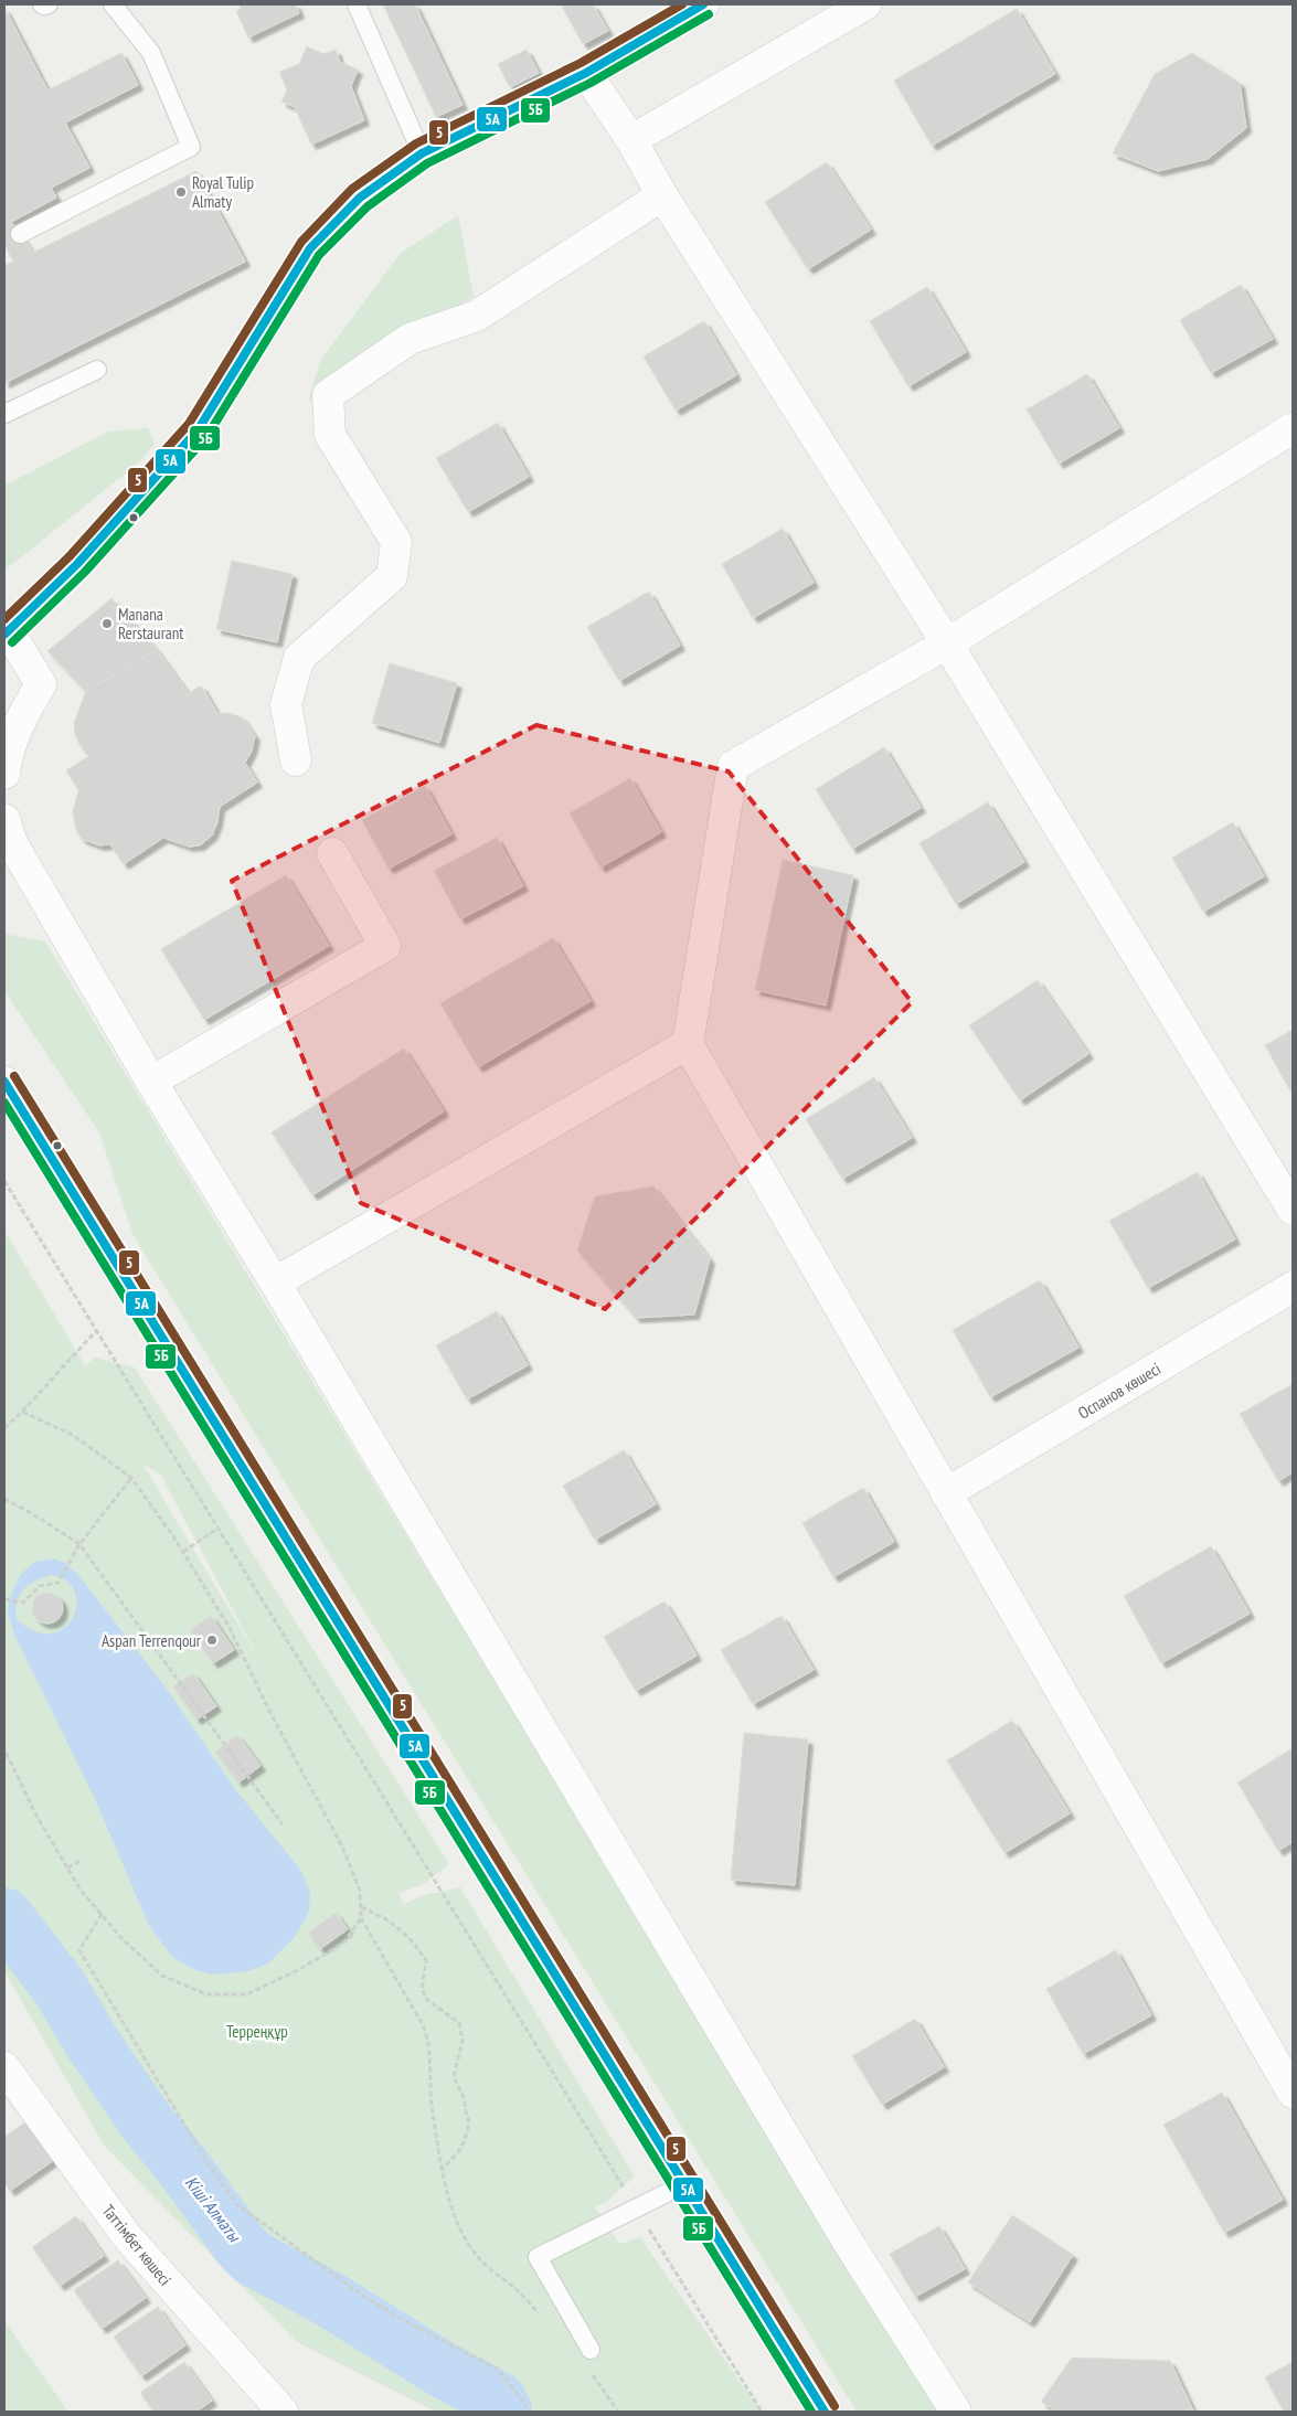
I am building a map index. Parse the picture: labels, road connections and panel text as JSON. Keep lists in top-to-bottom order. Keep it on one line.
{"streets":{"street":["Оспанов көшесі","Таттімбет көшесі"]},"water":["Кіші Алматы"],"parks":["Терреңқұр"],"places":["Royal Tulip Almaty","Manana Rerstaurant","Aspan Terrenqour"],"lines":["transit line 5А","transit line 5","transit line 5Б"]}
